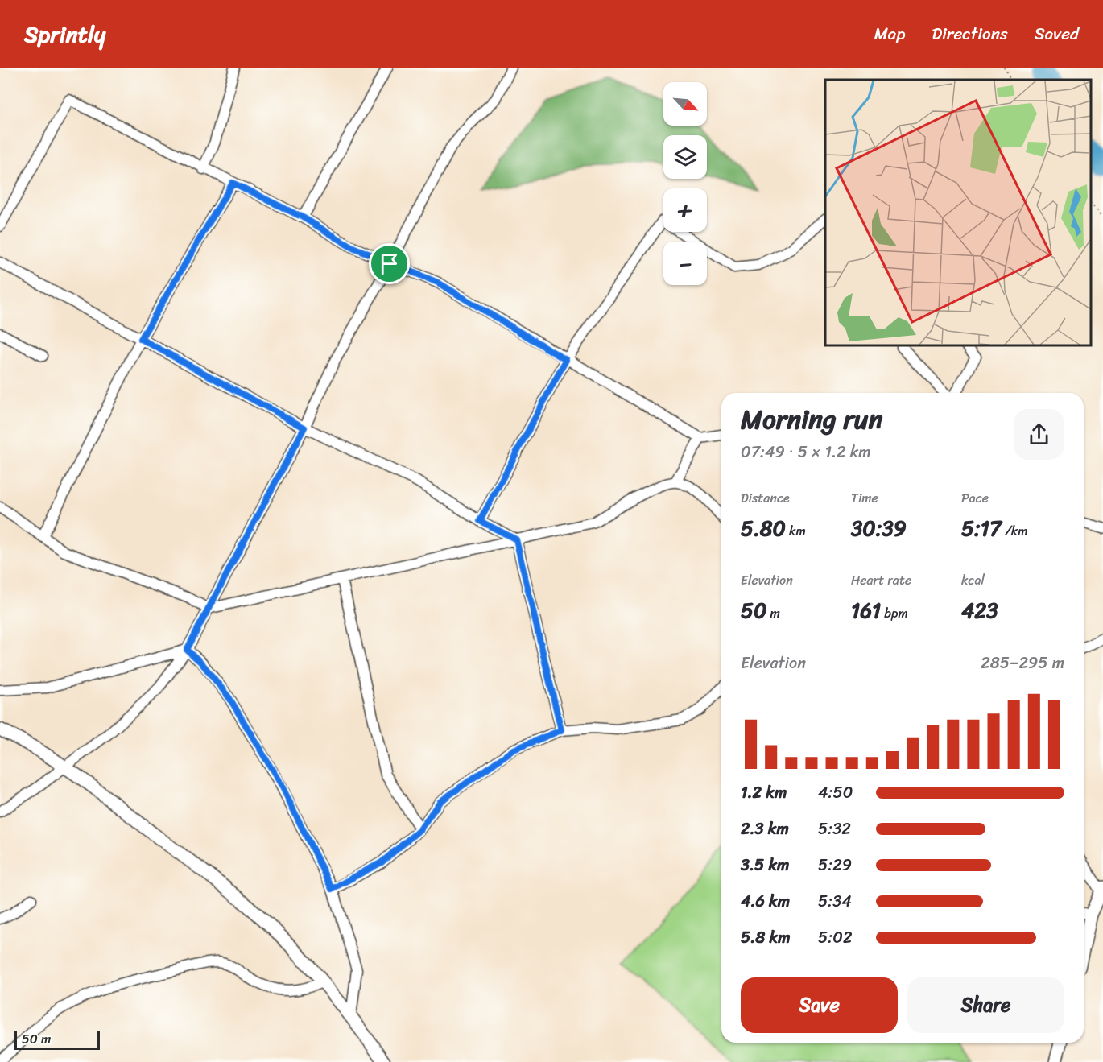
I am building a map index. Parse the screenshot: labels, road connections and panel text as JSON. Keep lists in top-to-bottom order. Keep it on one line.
{"scale_bar":"50 m","north":"bottom right","page":{"header":"Sprintly","nav":["Map","Directions","Saved"],"map_buttons":["+","−"],"heading":["Morning run","07:49 · 5 × 1.2 km"],"stats":[["Distance","5.80 km"],["Time","30:39"],["Pace","5:17 /km"],["Elevation","50 m"],["Heart rate","161 bpm"],["kcal","423"]],"chart":["Elevation","285–295 m"],"list":[{"name":"1.2 km","note":"4:50"},{"name":"2.3 km","note":"5:32"},{"name":"3.5 km","note":"5:29"},{"name":"4.6 km","note":"5:34"},{"name":"5.8 km","note":"5:02"}],"buttons":["Save","Share"],"scale":"50 m"}}
